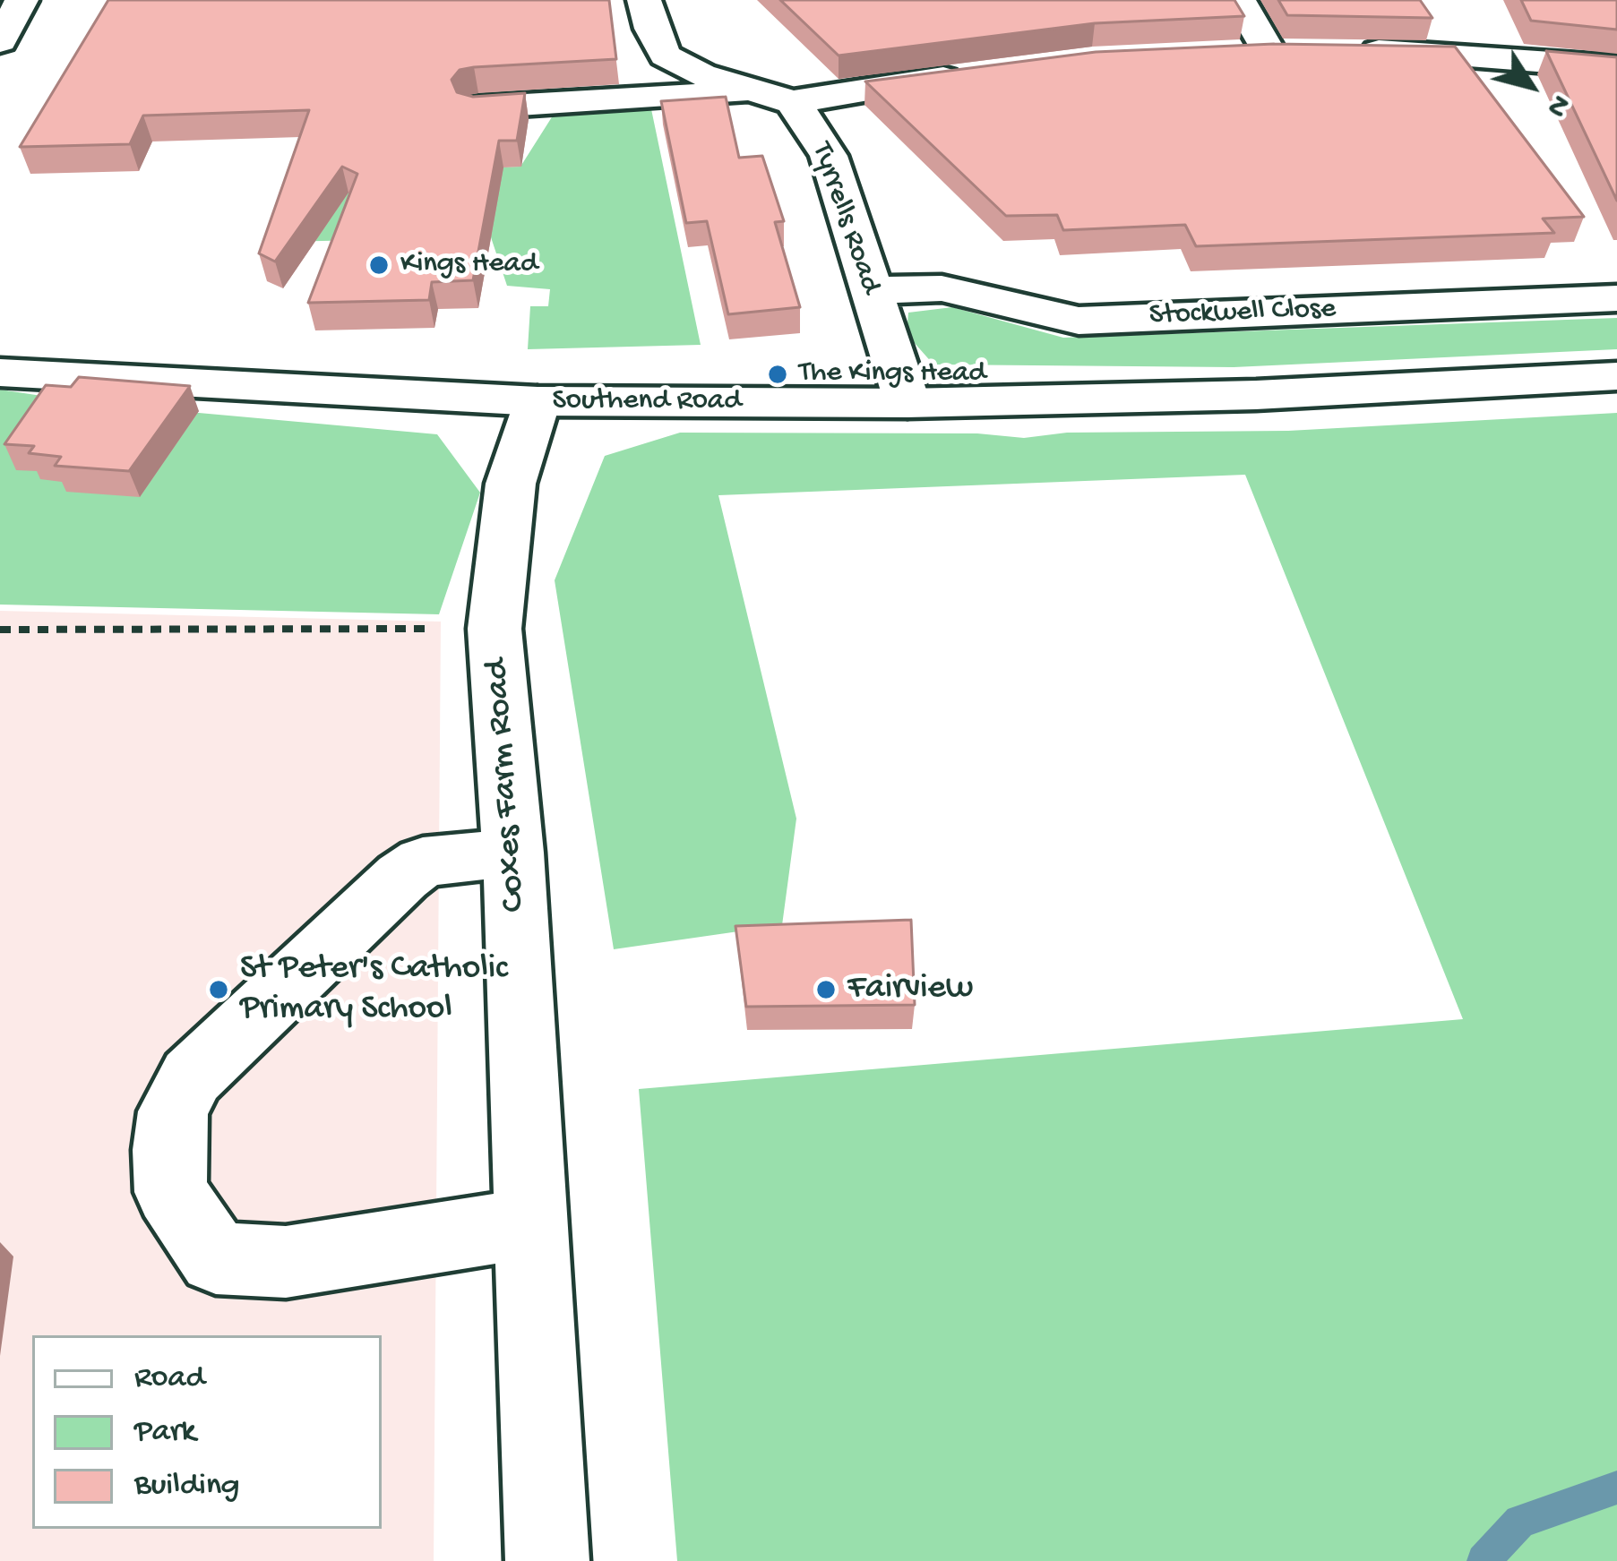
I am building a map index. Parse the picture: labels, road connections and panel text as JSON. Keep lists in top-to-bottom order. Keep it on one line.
{"streets":{"street":["Tyrrells Road","Stockwell Close","Southend Road","Coxes Farm Road"]},"crossings":[["Tyrrells Road","Stockwell Close"],["Tyrrells Road","Southend Road"],["Southend Road","Coxes Farm Road"]],"places":["Kings Head","The Kings Head","St Peter's Catholic Primary School","Fairview"],"legend":["Road","Park","Building"],"north":"bottom right"}
